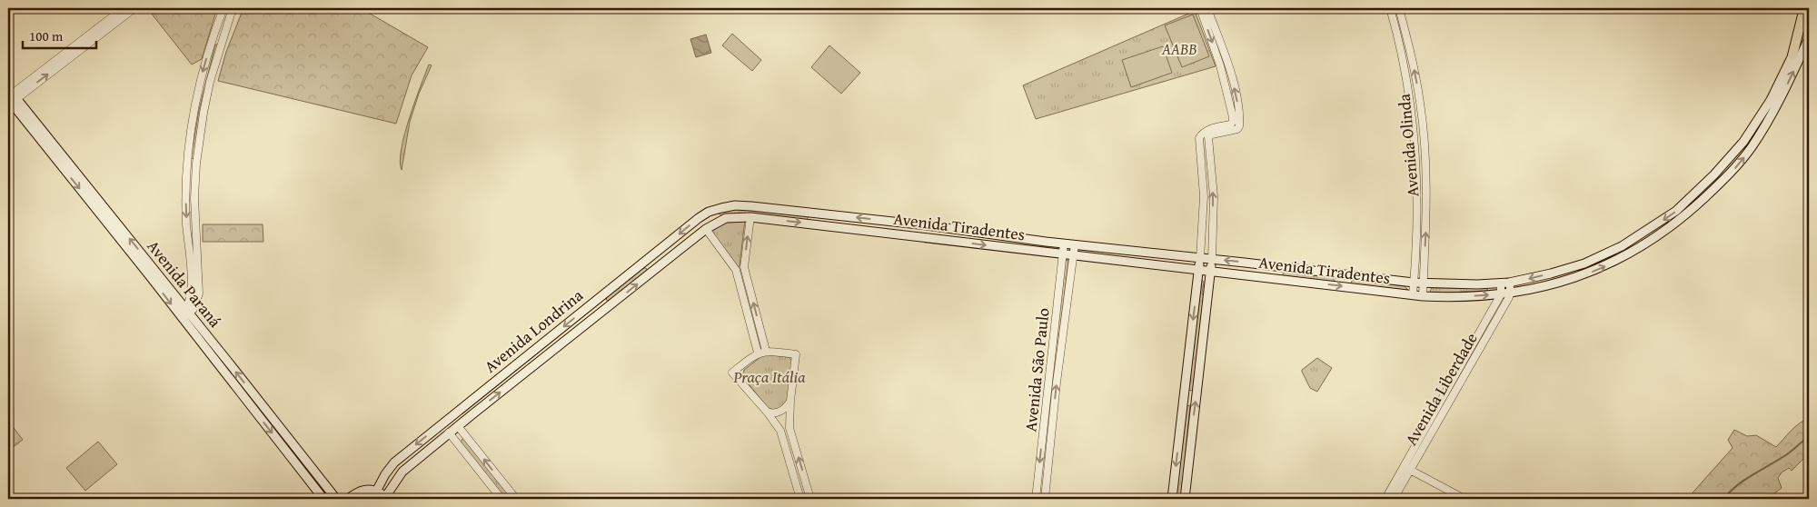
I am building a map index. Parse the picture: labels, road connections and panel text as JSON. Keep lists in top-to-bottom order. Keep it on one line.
{"streets":{"main road":["Avenida Tiradentes","Avenida Paraná","Avenida Londrina"],"street":["Avenida Olinda","Avenida São Paulo","Avenida Liberdade"]},"crossings":[["Avenida Olinda","Avenida Tiradentes"],["Avenida Tiradentes","Avenida Londrina"],["Avenida Tiradentes","Avenida São Paulo"],["Avenida Tiradentes","Avenida Liberdade"]],"parks":["AABB","Praça Itália"],"scale_bar":"100 m"}
